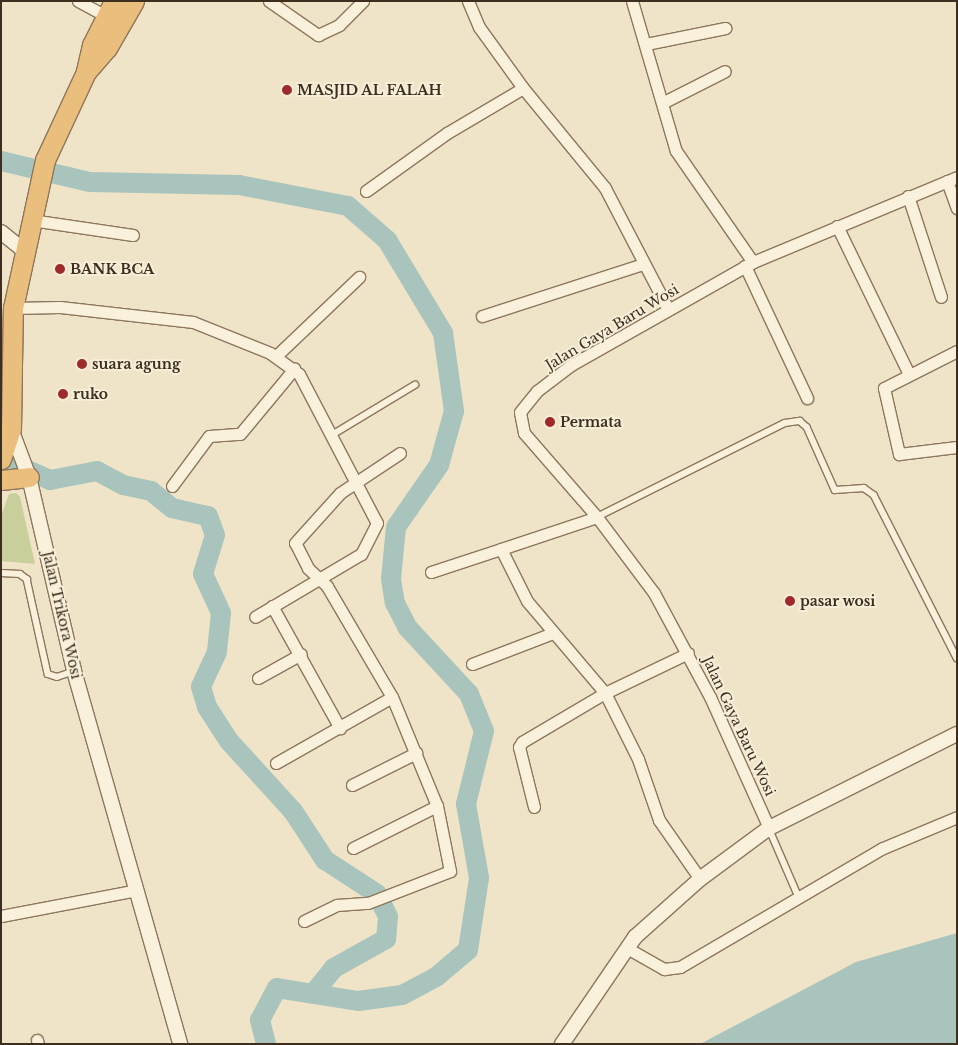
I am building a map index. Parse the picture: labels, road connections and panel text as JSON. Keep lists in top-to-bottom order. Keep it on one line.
{"streets":{"highway":["Jalan Trikora Wosi"],"street":["Jalan Gaya Baru Wosi"]},"places":["MASJID AL FALAH","BANK BCA","suara agung","ruko","Permata","pasar wosi"]}
